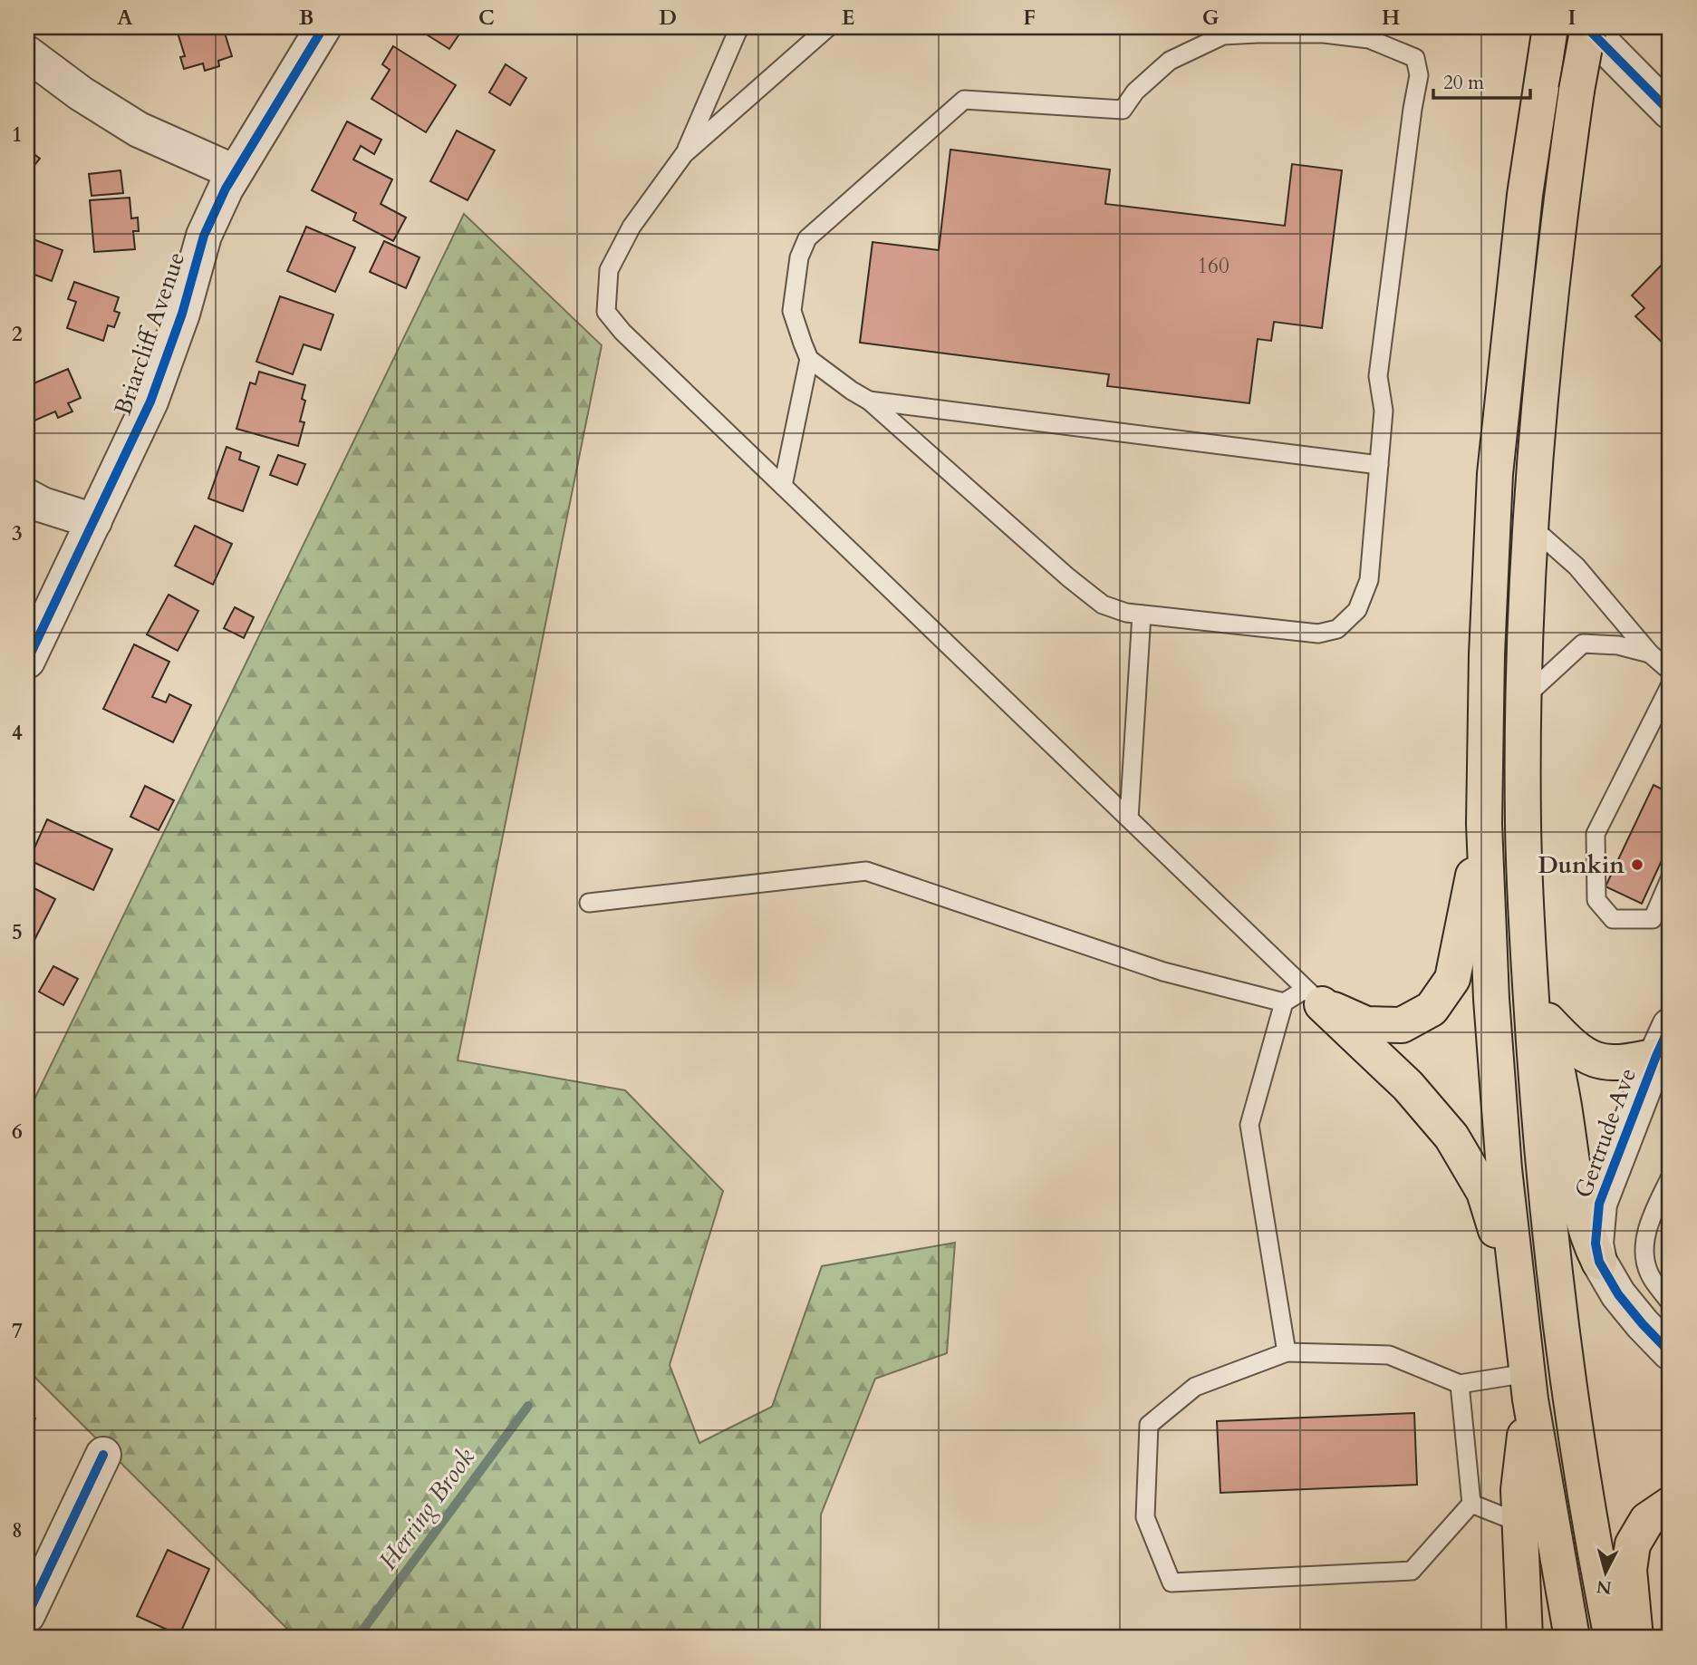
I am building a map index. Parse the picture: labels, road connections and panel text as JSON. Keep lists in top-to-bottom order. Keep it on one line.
{"streets":{"street":["Briarcliff Avenue","Gertrude Ave"]},"water":["Herring Brook"],"places":["Dunkin"],"house_numbers":["160"],"scale_bar":"20 m","north":"bottom","grid":{"columns":["A","B","C","D","E","F","G","H","I"],"rows":["1","2","3","4","5","6","7","8"]}}
